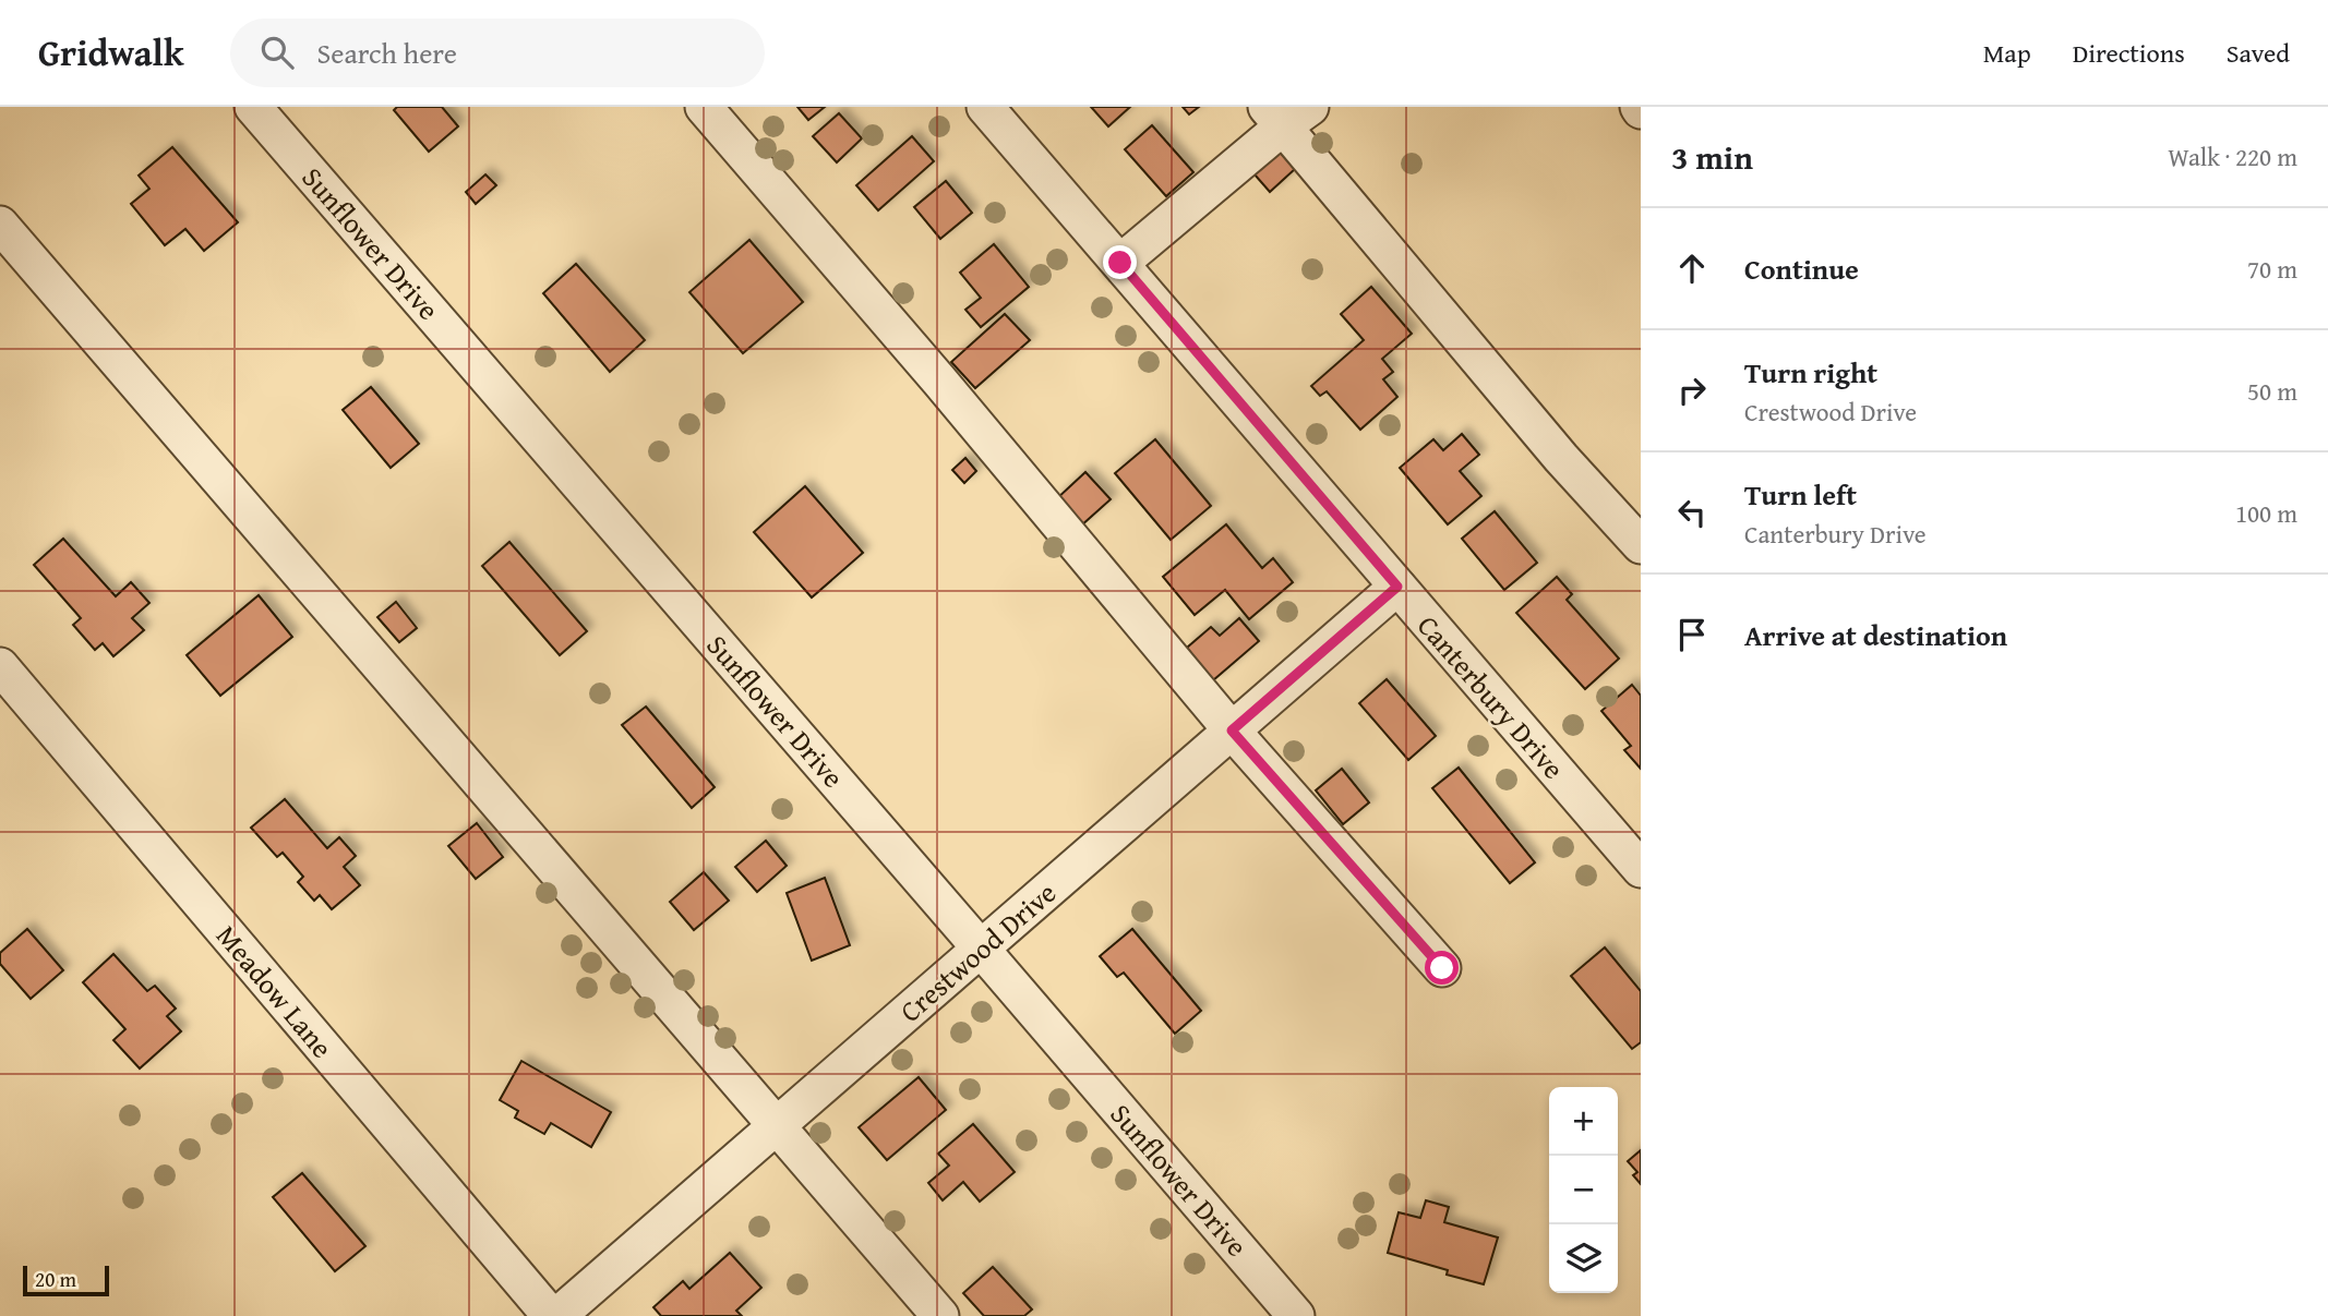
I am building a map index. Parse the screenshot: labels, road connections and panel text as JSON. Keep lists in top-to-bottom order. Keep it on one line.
{"streets":{"street":["Sunflower Drive","Canterbury Drive","Crestwood Drive","Meadow Lane"]},"crossings":[["Sunflower Drive","Crestwood Drive"],["Canterbury Drive","Crestwood Drive"]],"scale_bar":"20 m","page":{"header":"Gridwalk","search":"Search here","nav":["Map","Directions","Saved"],"heading":["3 min","Walk · 220 m"],"list":[["Continue","70 m"],["Turn right","Crestwood Drive","50 m"],["Turn left","Canterbury Drive","100 m"],"Arrive at destination"],"map_buttons":["+","−"],"scale":"20 m"}}
